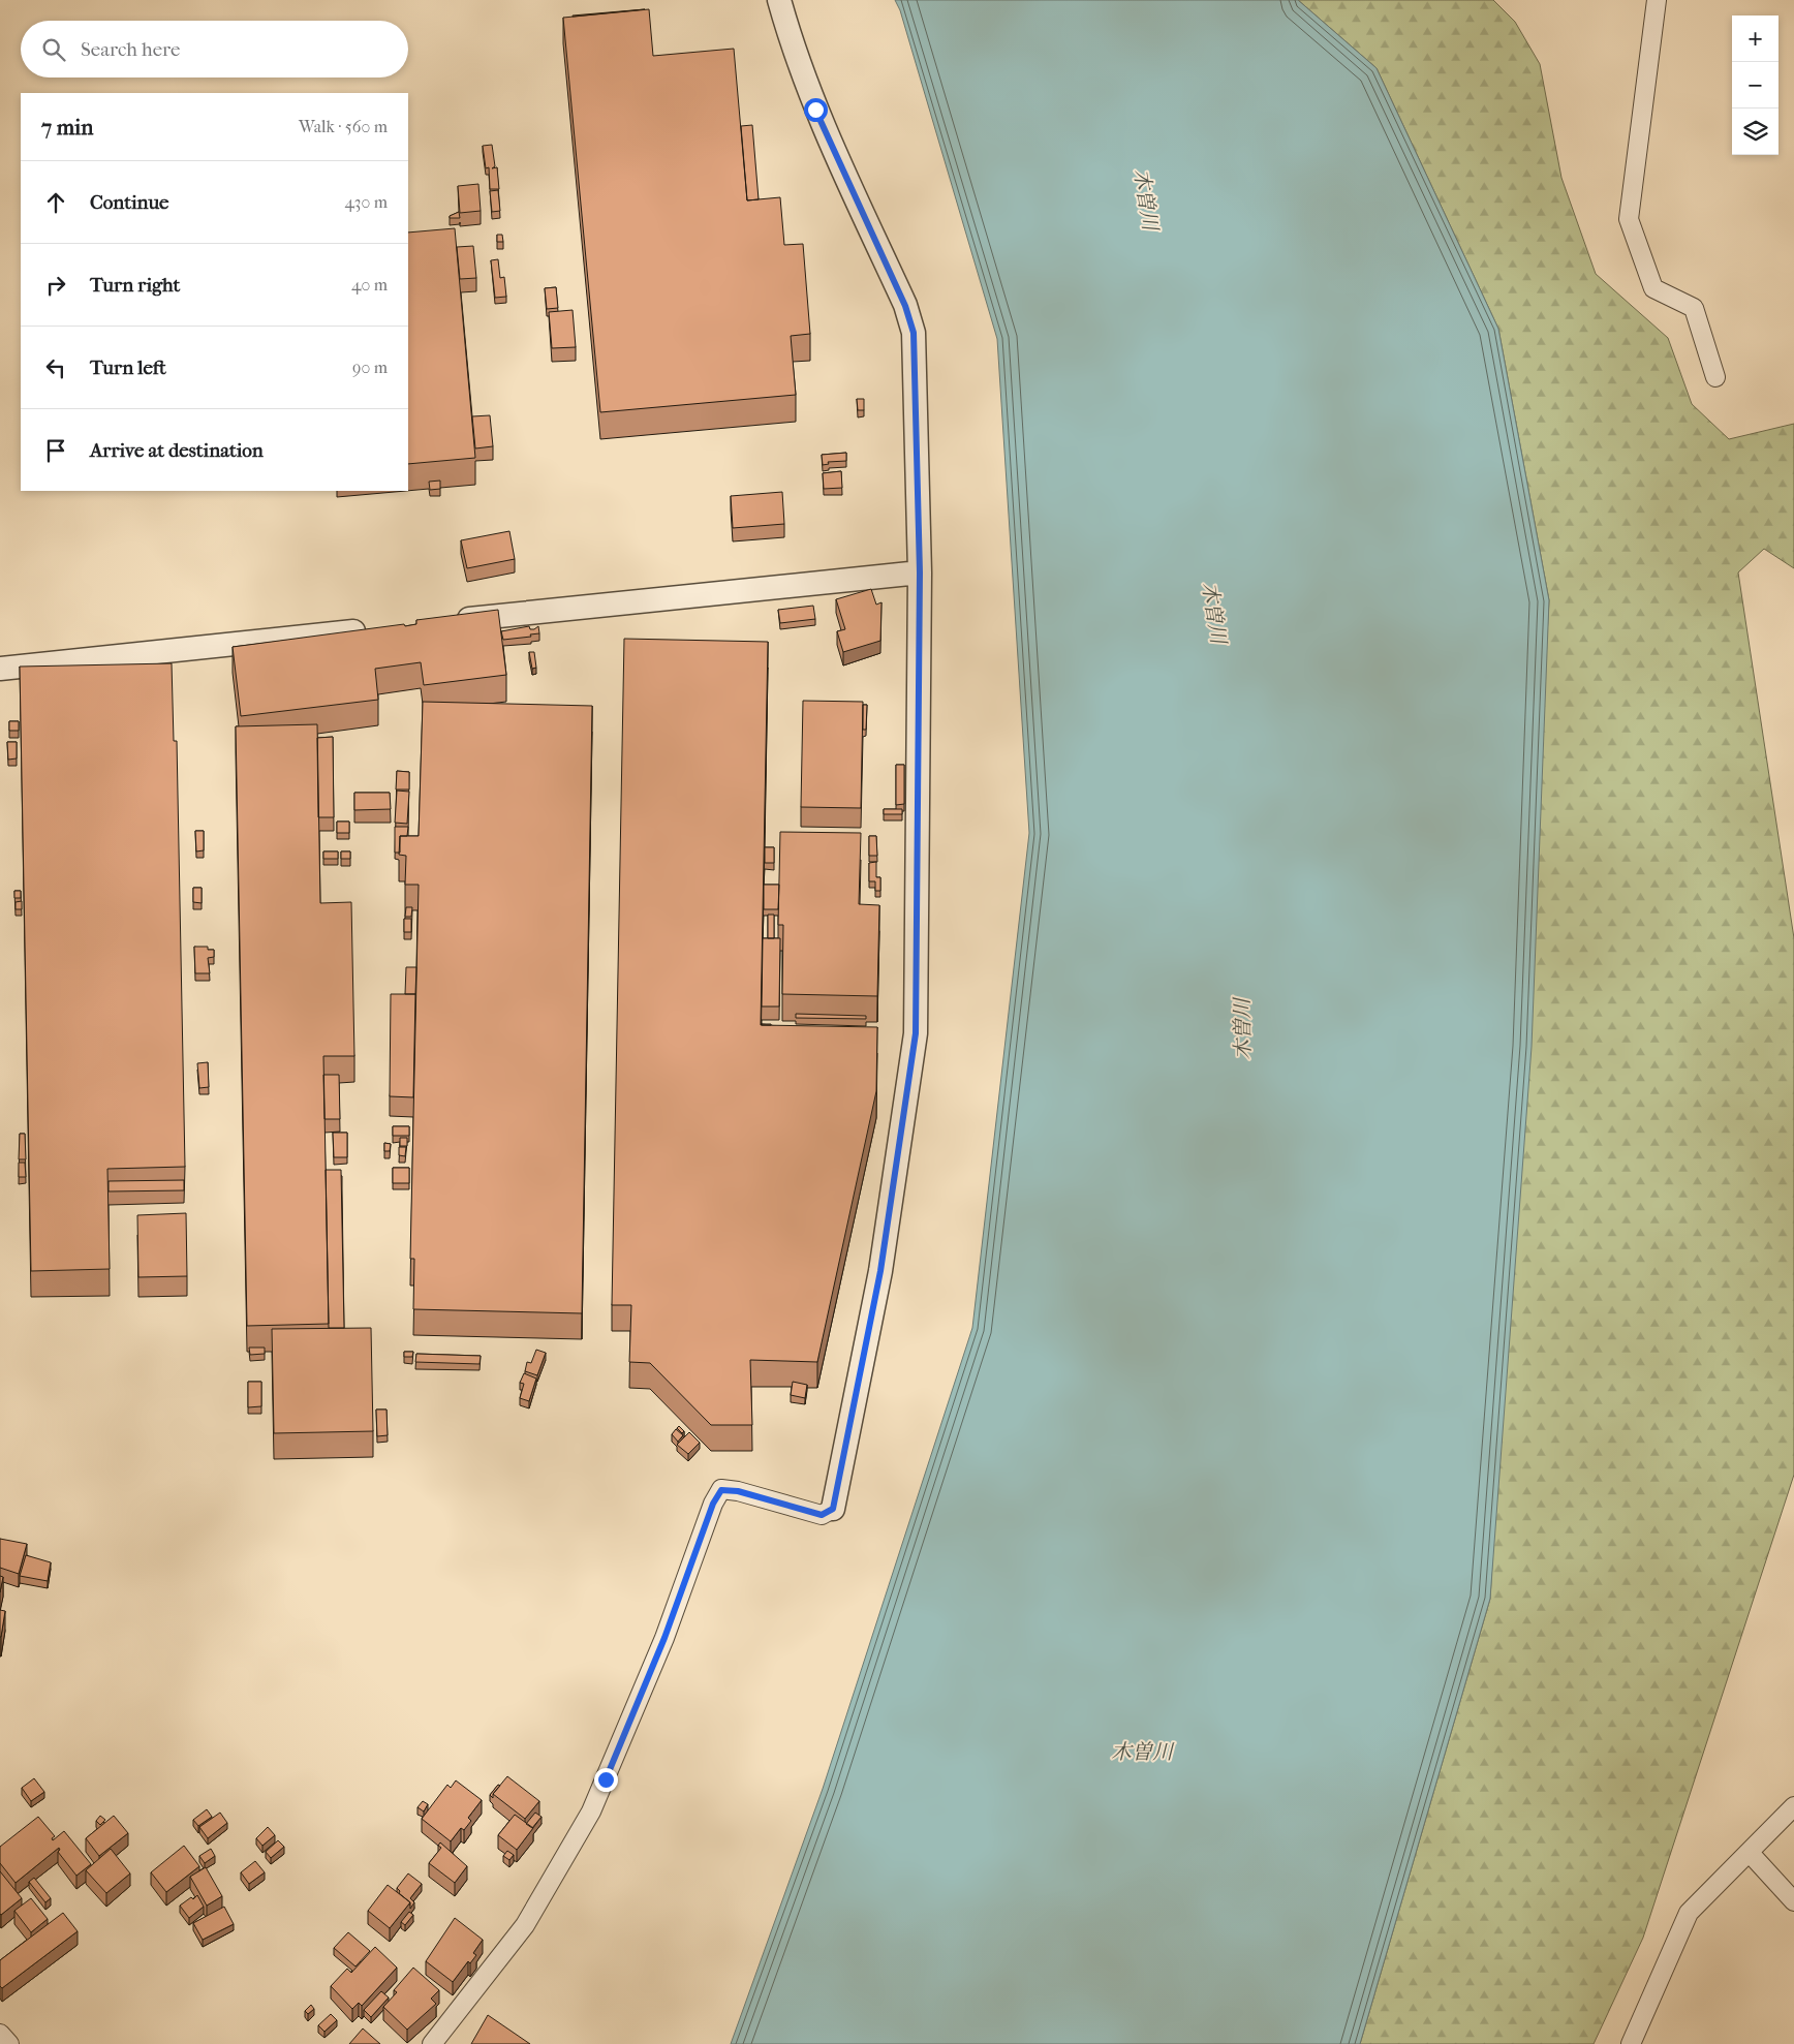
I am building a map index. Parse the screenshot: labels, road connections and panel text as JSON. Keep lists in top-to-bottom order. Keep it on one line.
{"water":["木曽川"],"page":{"map_buttons":["+","−"],"search":"Search here","heading":["7 min","Walk · 560 m"],"list":[["Continue","430 m"],["Turn right","40 m"],["Turn left","90 m"],"Arrive at destination"]}}
